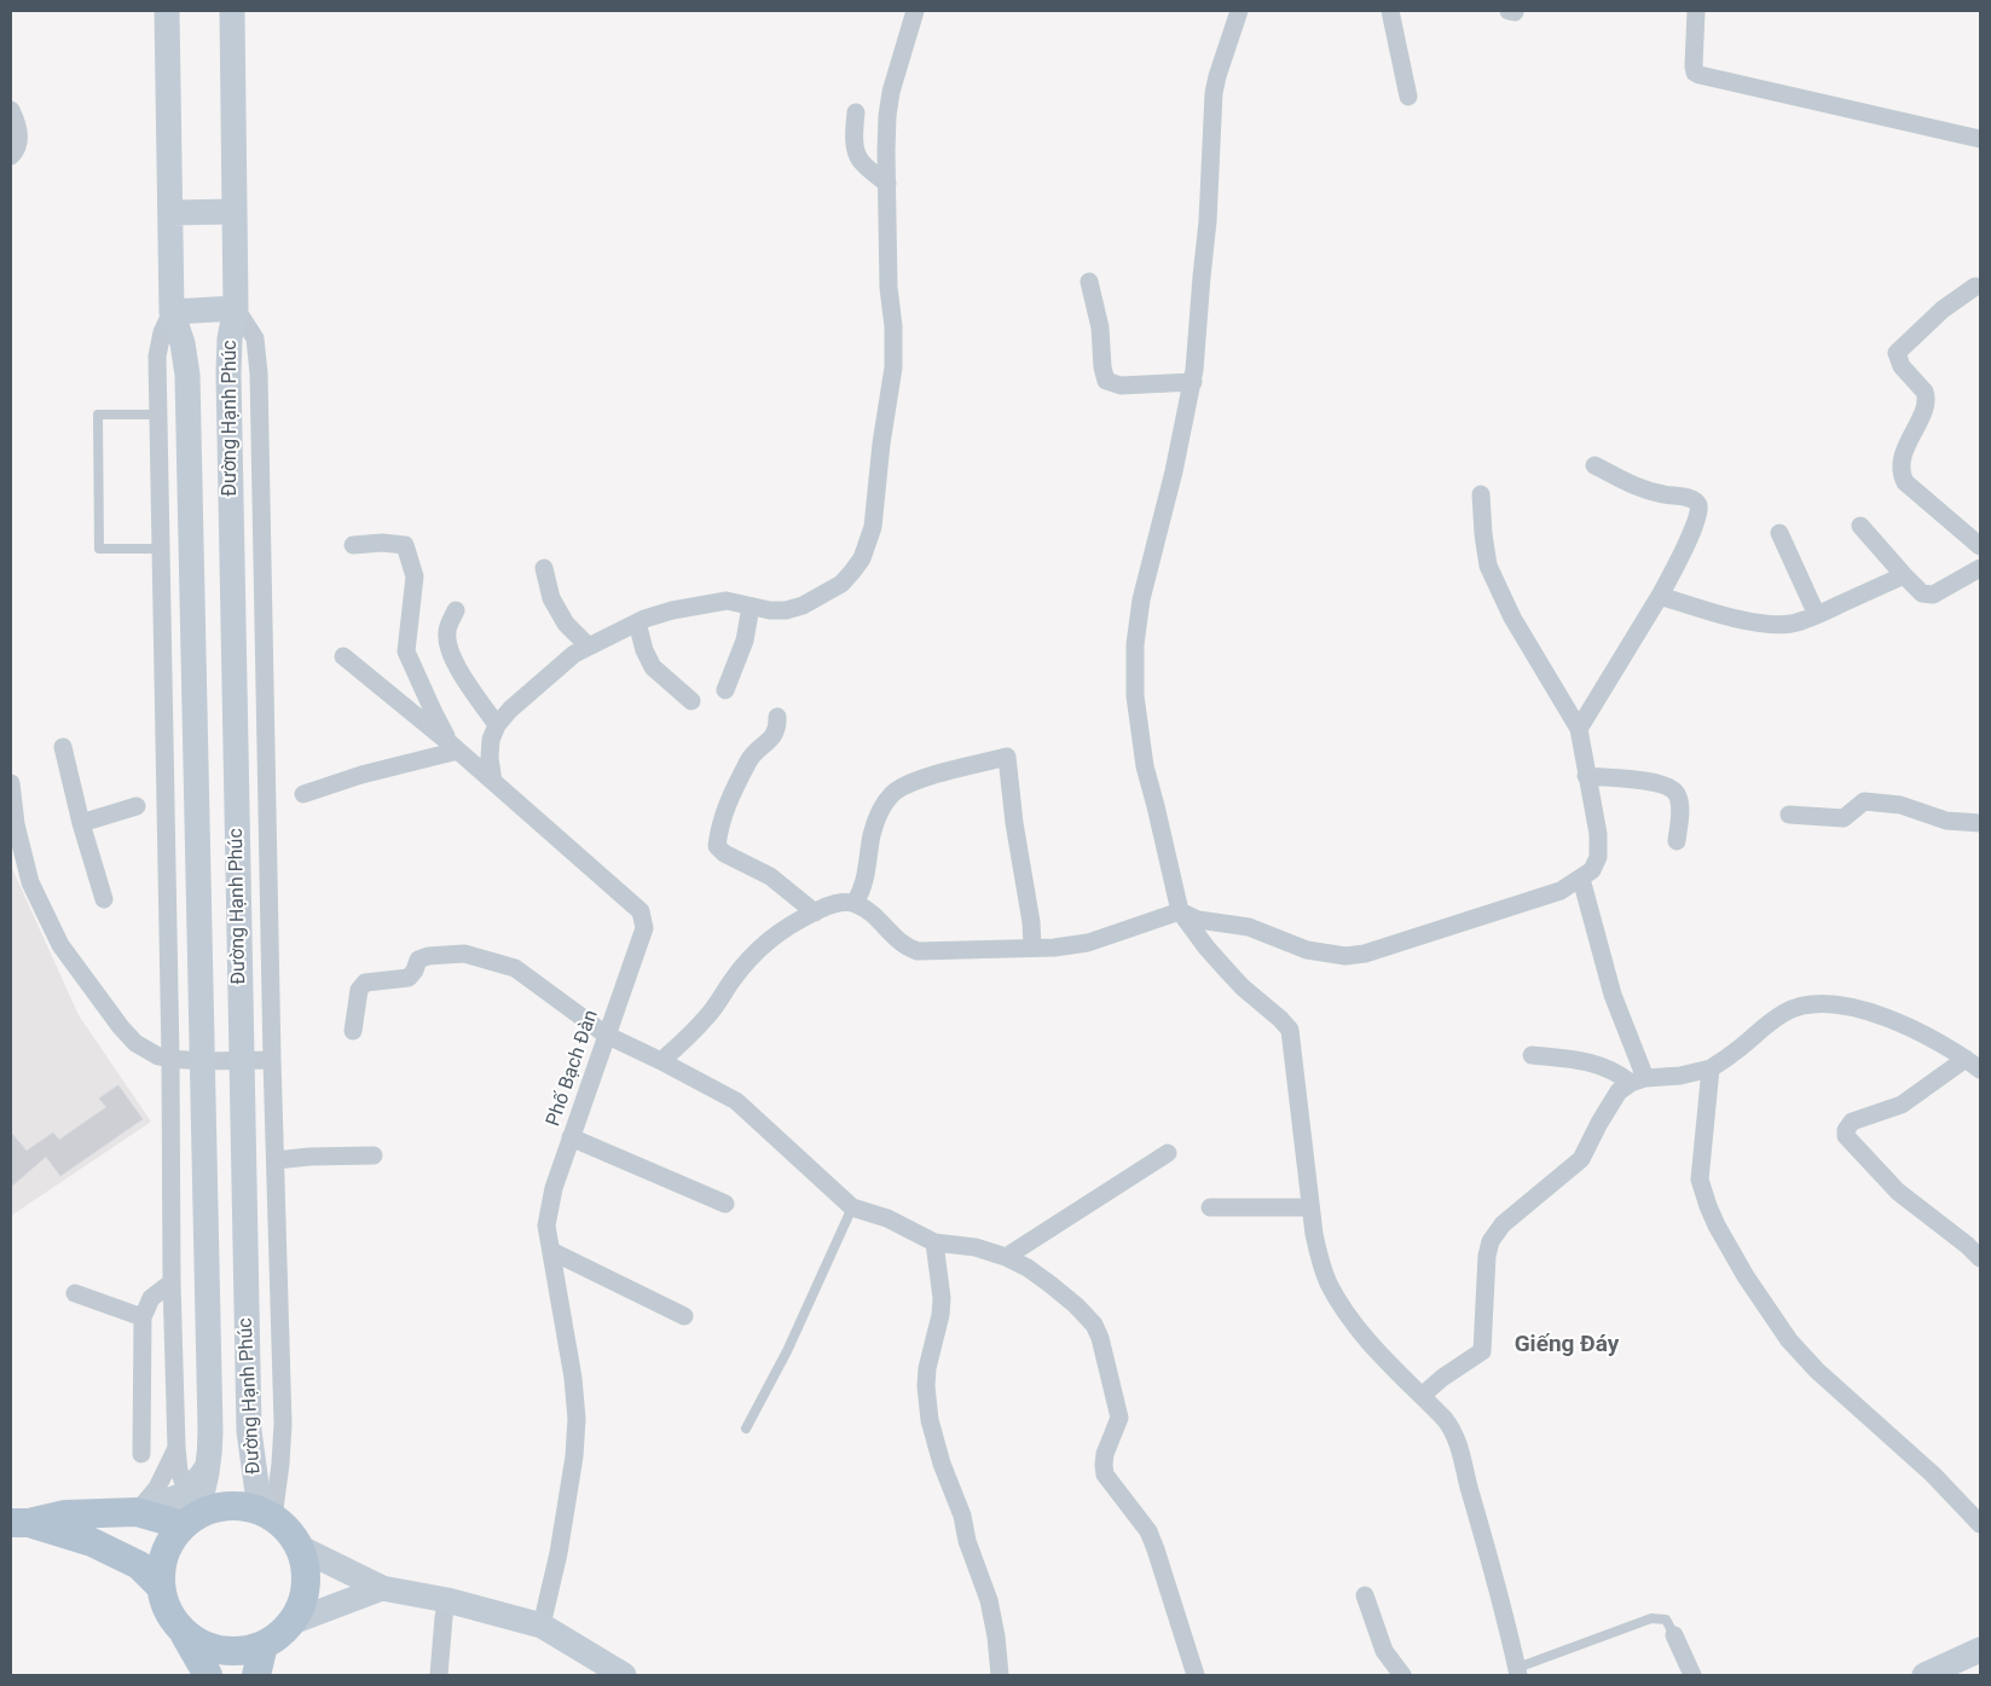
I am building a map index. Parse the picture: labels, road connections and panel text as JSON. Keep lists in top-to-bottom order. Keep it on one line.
{"streets":{"main road":["Đường Hạnh Phúc"],"street":["Phố Bạch Đàn"]},"districts":["Giếng Đáy"]}
